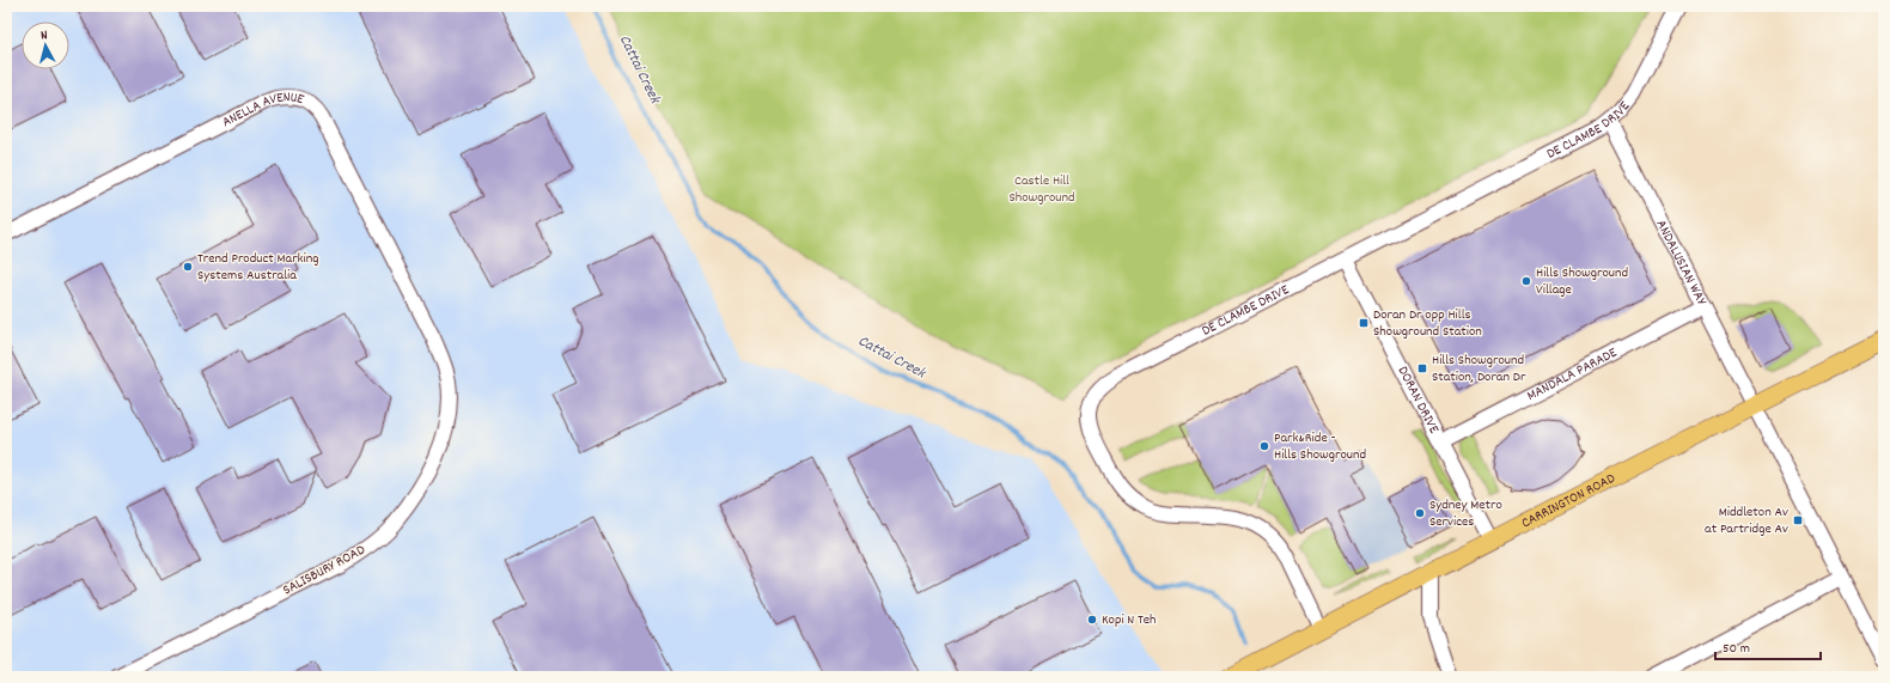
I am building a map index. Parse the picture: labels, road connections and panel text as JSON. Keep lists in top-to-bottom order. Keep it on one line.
{"streets":{"main road":["CARRINGTON ROAD"],"street":["ANELLA AVENUE","DE CLAMBE DRIVE","ANDALUSIAN WAY","MANDALA PARADE","DORAN DRIVE","SALISBURY ROAD"]},"crossings":[["ANELLA AVENUE","SALISBURY ROAD"],["DE CLAMBE DRIVE","ANDALUSIAN WAY"],["DE CLAMBE DRIVE","DORAN DRIVE"],["DE CLAMBE DRIVE","CARRINGTON ROAD"],["ANDALUSIAN WAY","MANDALA PARADE"],["ANDALUSIAN WAY","CARRINGTON ROAD"],["MANDALA PARADE","DORAN DRIVE"],["DORAN DRIVE","CARRINGTON ROAD"]],"water":["Cattai Creek"],"parks":["Castle Hill Showground"],"places":{"other":["Trend Product Marking Systems Australia","Hills Showground Village","Park&Ride - Hills Showground","Sydney Metro Services","Kopi N Teh"],"transit":["Doran Dr opp Hills Showground Station","Hills Showground Station, Doran Dr","Middleton Av at Partridge Av"]},"scale_bar":"50 m","north":"top"}
